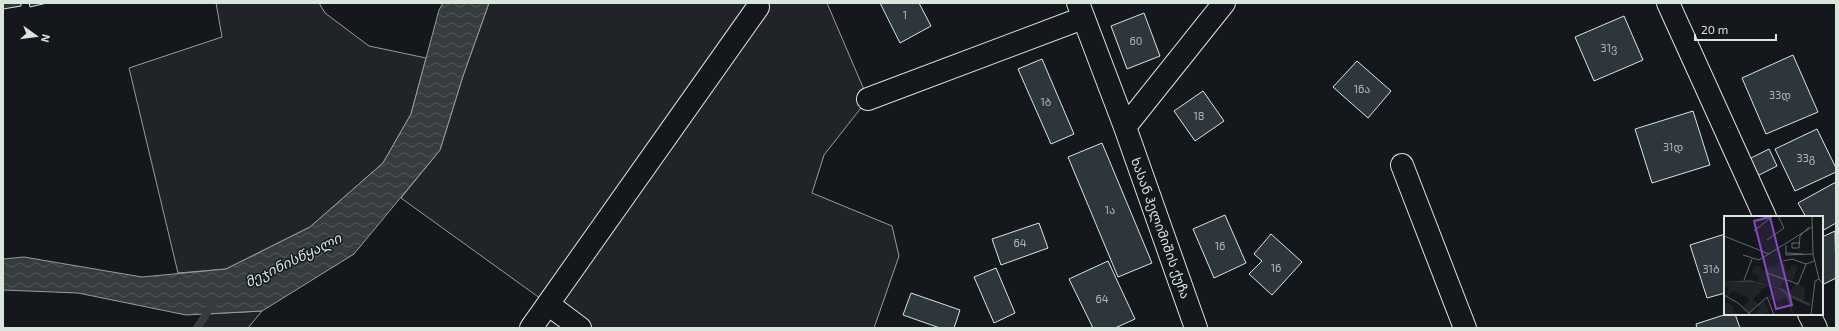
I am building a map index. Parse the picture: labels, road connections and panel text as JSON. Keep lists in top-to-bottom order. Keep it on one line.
{"streets":{"street":["ხასან ჰელიმიშის ქუჩა"]},"water":["მეჯინისწყალი"],"house_numbers":["1","60","31ვ","16ა","33დ","1ბ","18","31დ","33გ","1ა","64","16","16","31ბ","64"],"scale_bar":"20 m","north":"right"}
